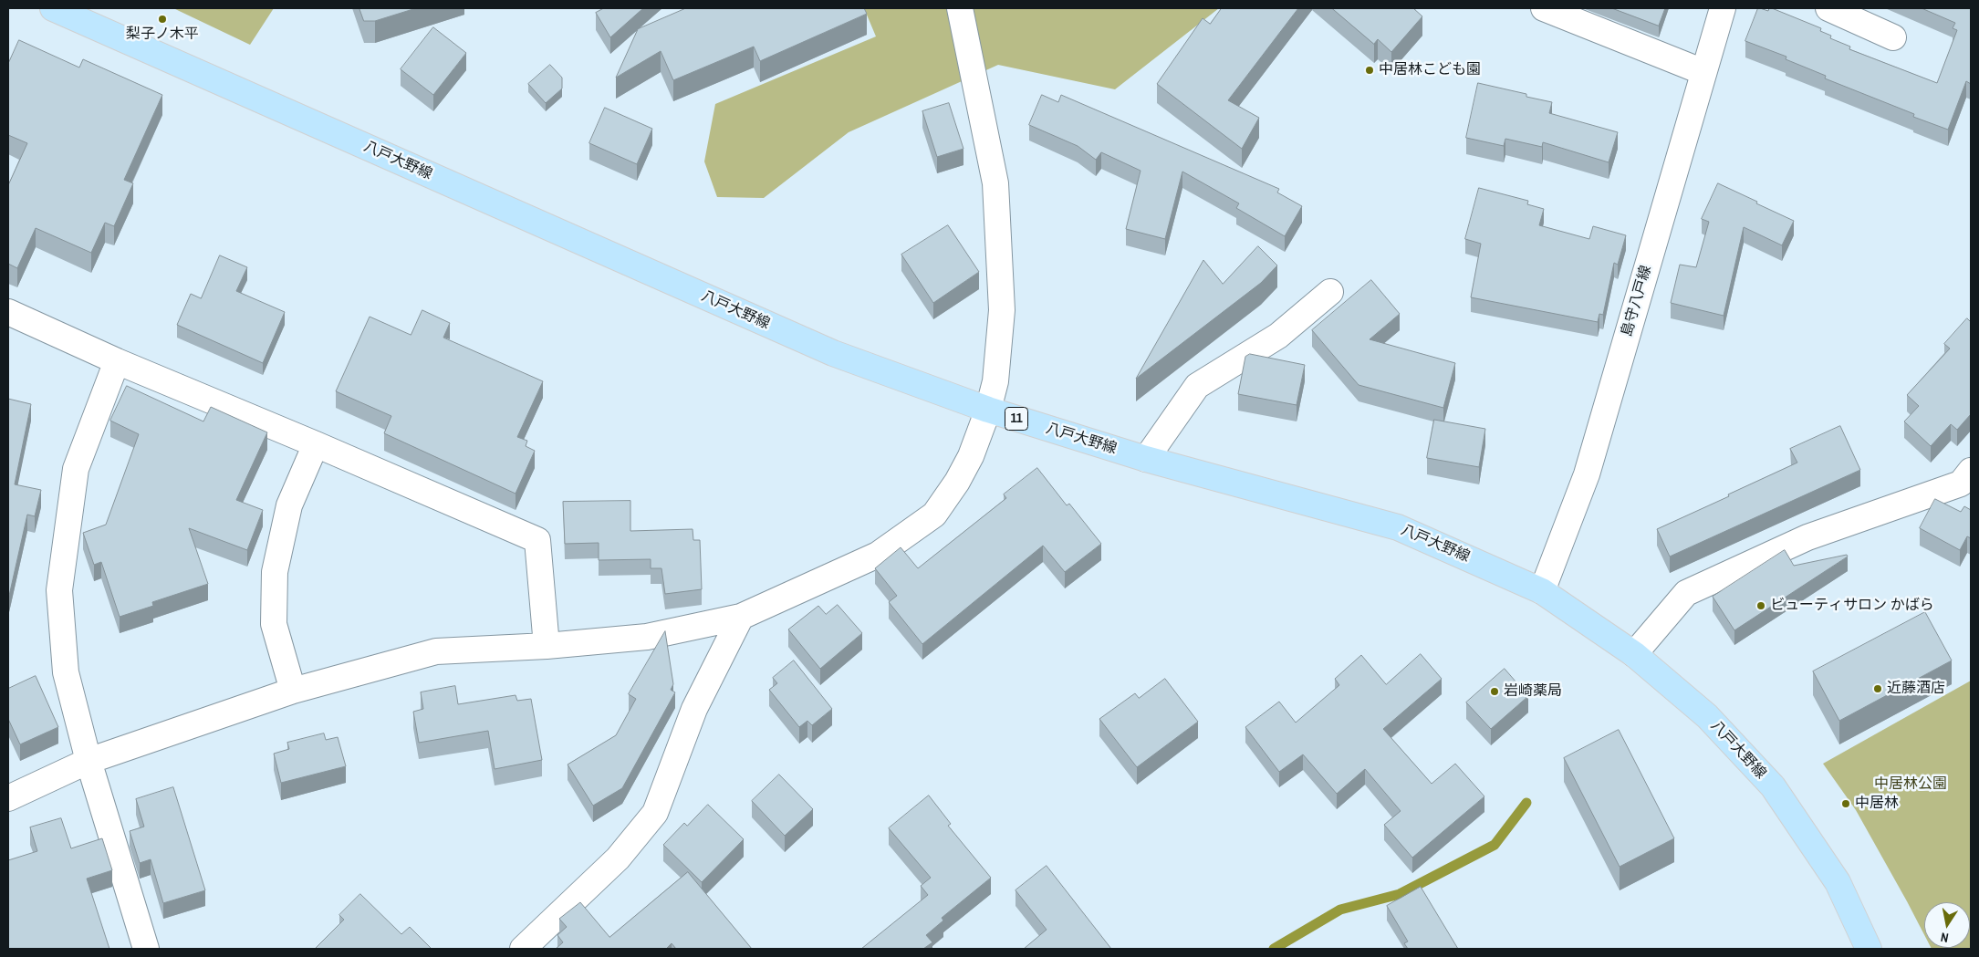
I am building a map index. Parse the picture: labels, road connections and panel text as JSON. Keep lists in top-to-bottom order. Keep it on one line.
{"streets":{"main road":["八戸大野線","11"],"street":["島守八戸線"]},"crossings":[["八戸大野線","島守八戸線"]],"parks":["中居林公園"],"places":["梨子ノ木平","中居林こども園","ビューティサロン かばら","近藤酒店","岩崎薬局","中居林"],"north":"bottom"}
